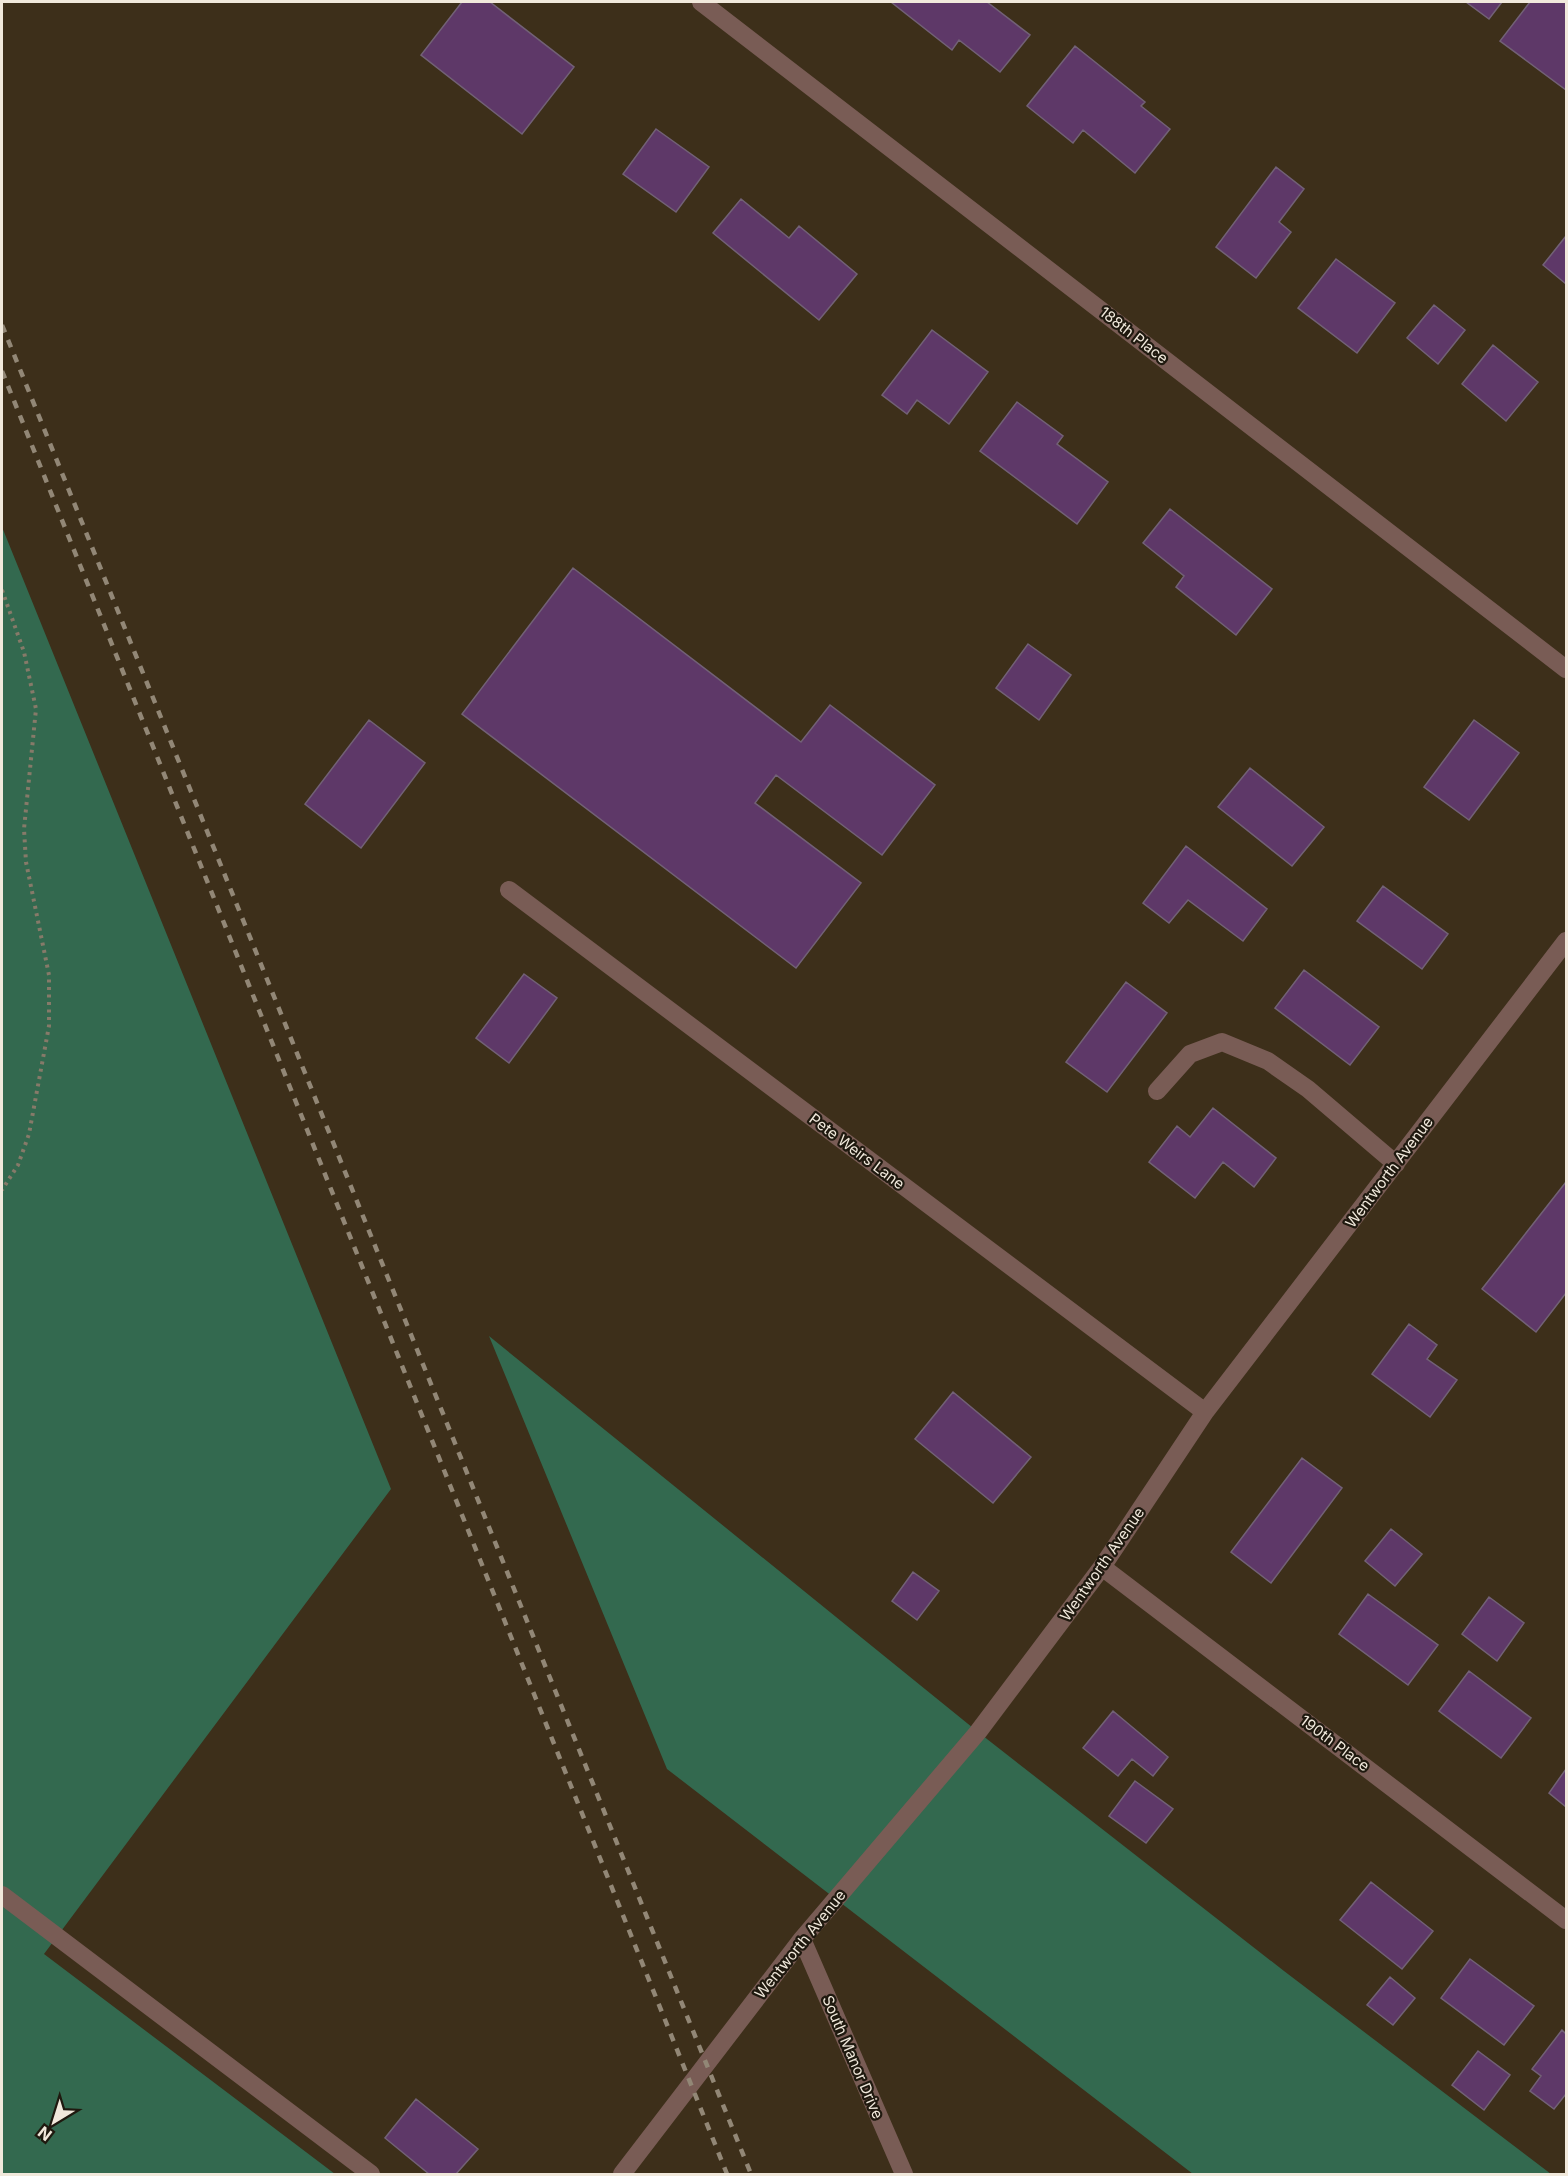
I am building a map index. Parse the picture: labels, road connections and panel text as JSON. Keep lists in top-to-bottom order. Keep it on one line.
{"streets":{"street":["188th Place","Pete Weirs Lane","Wentworth Avenue","190th Place","South Manor Drive"]},"crossings":[["Pete Weirs Lane","Wentworth Avenue"],["Wentworth Avenue","190th Place"],["Wentworth Avenue","South Manor Drive"]],"north":"bottom left"}
